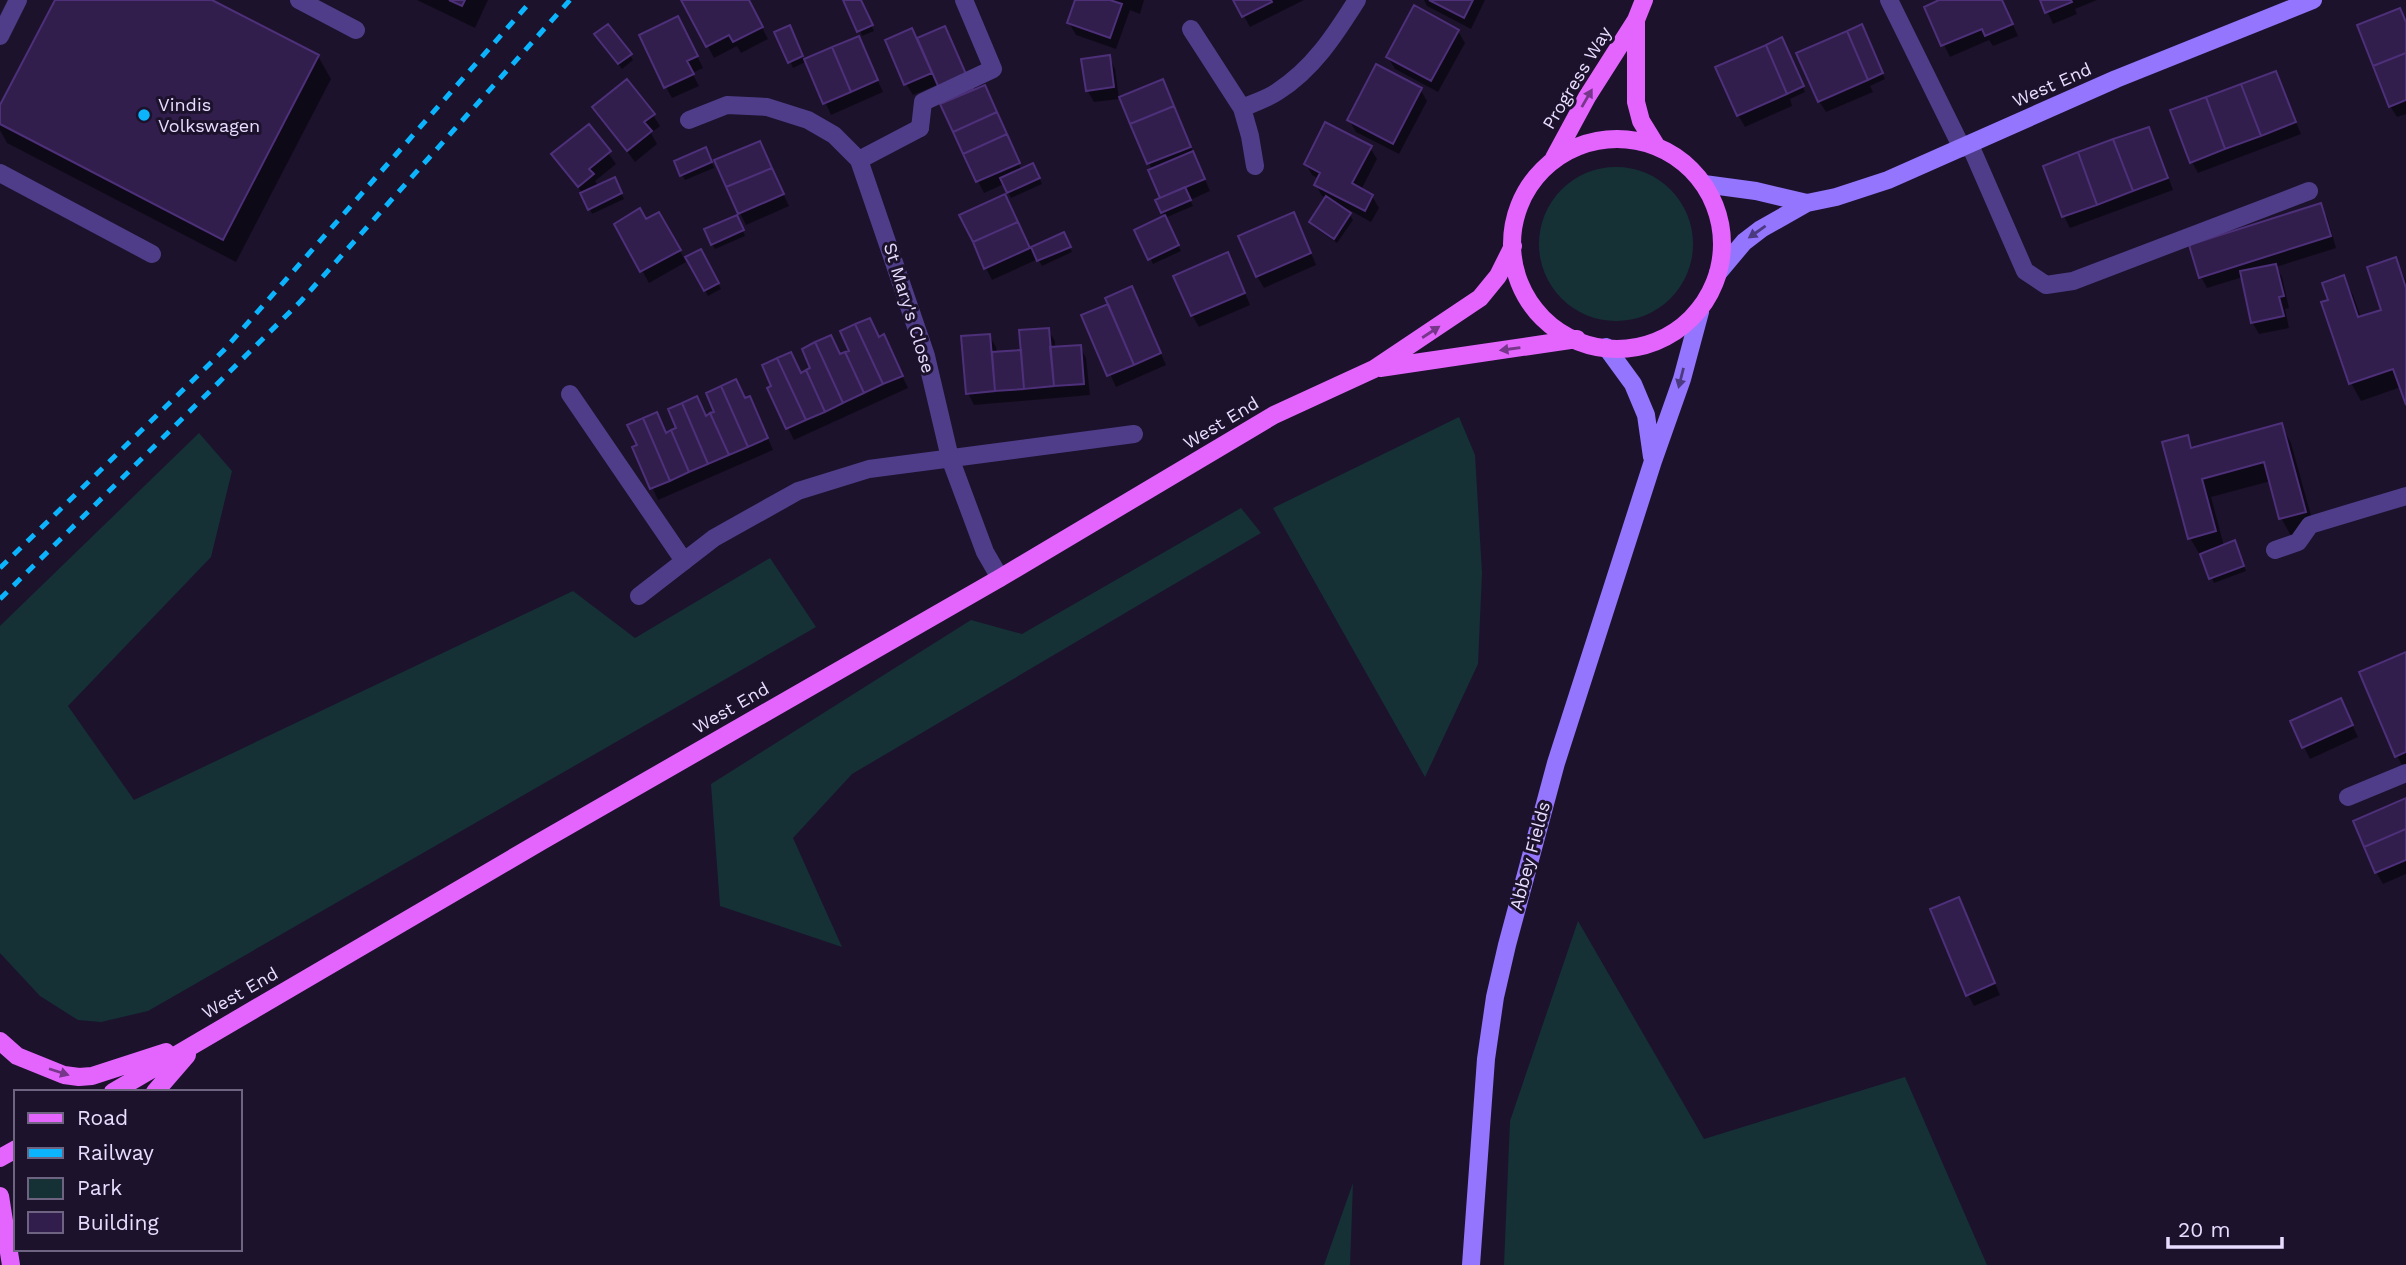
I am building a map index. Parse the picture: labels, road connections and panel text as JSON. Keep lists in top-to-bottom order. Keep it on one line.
{"streets":{"main road":["Progress Way","West End"],"street":["St Mary's Close","Abbey Fields"]},"crossings":[["Progress Way","West End"],["Progress Way","Abbey Fields"],["West End","St Mary's Close"],["West End","Abbey Fields"]],"one_way":["Progress Way"],"places":["Vindis Volkswagen"],"legend":["Road","Railway","Park","Building"],"scale_bar":"20 m"}
